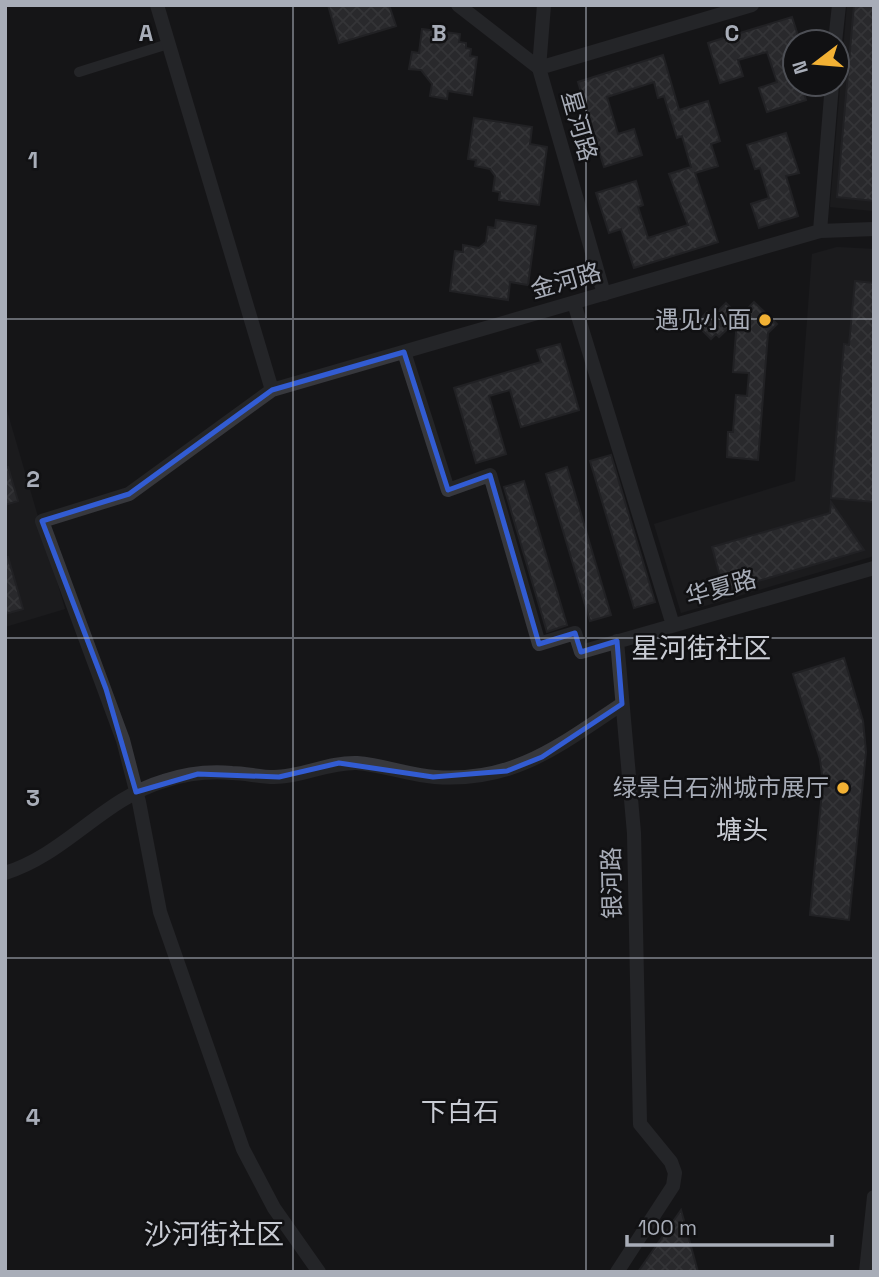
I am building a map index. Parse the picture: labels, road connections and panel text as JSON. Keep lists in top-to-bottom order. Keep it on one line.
{"streets":{"street":["星河路","金河路","华夏路","银河路"]},"crossings":[["星河路","金河路"],["金河路","华夏路"],["华夏路","银河路"]],"districts":["星河街社区","塘头","下白石","沙河街社区"],"places":["遇见小面","绿景白石洲城市展厅"],"scale_bar":"100 m","north":"left","grid":{"columns":["A","B","C"],"rows":["1","2","3","4"]}}
